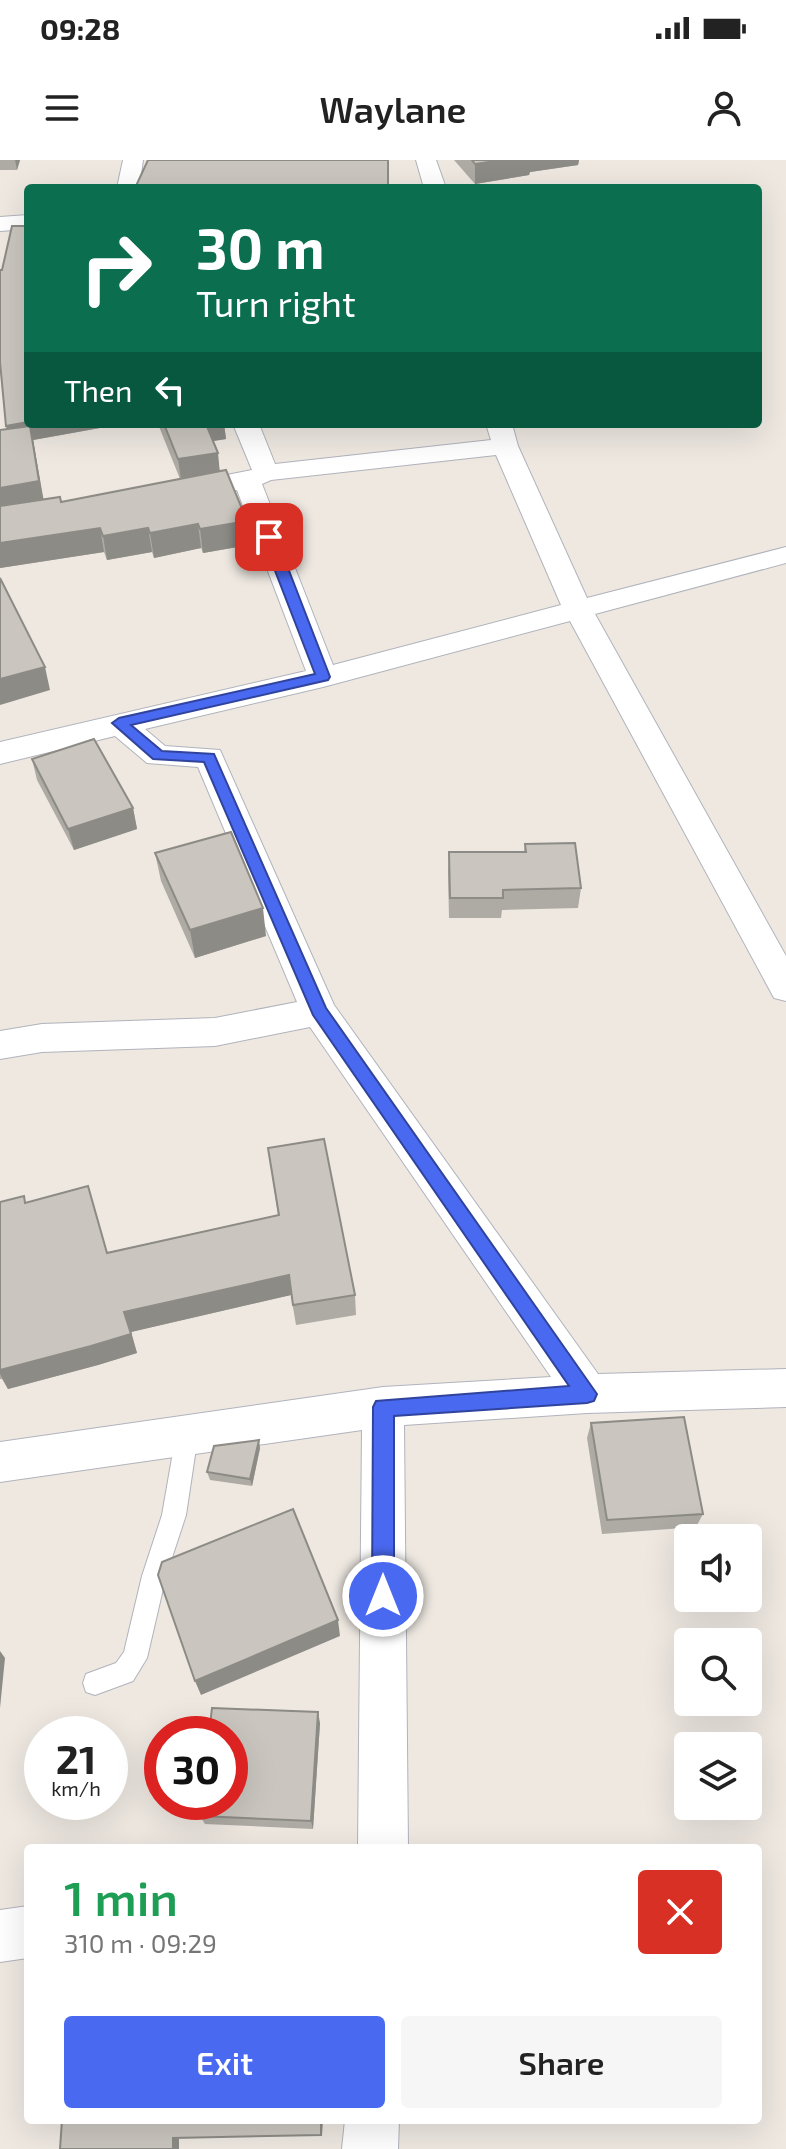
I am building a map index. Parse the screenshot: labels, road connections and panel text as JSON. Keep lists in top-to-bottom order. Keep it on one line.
{"page":{"status":"09:28","header":"Waylane","turn":["30 m","Turn right"],"then":"Then","speed":"21 km/h","limit":"30","heading":["1 min","310 m · 09:29"],"buttons":["Exit","Share"]}}
